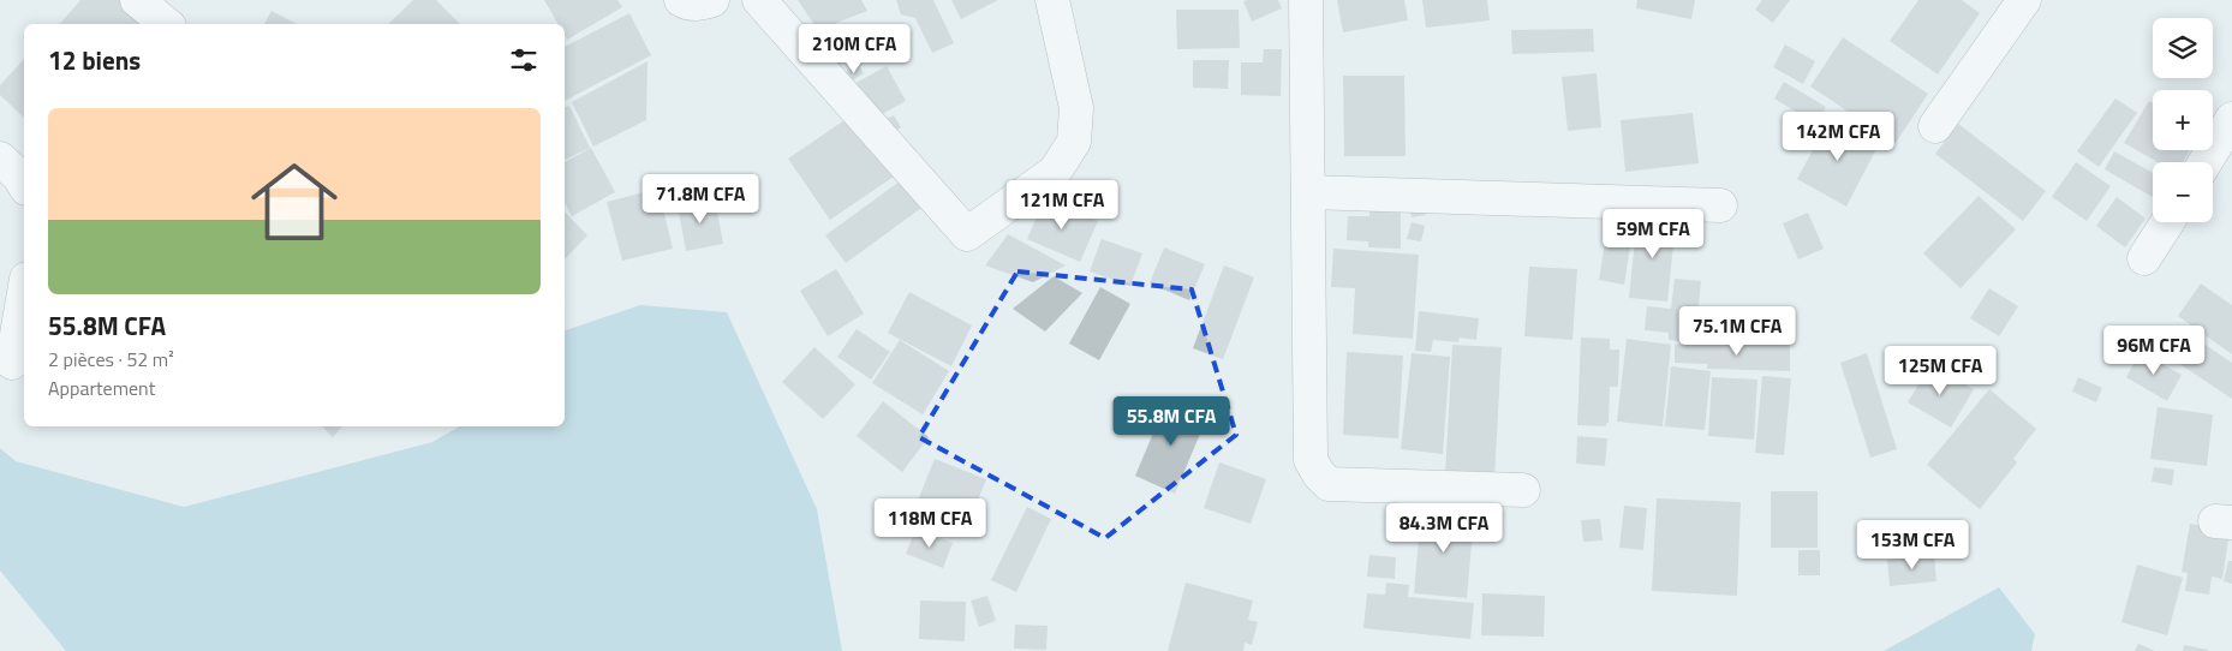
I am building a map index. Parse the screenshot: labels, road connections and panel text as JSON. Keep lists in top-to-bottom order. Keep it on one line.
{"page":{"map_buttons":["+","−"],"price":["210M CFA","142M CFA","71.8M CFA","121M CFA","59M CFA","75.1M CFA","96M CFA","125M CFA","55.8M CFA","118M CFA","84.3M CFA","153M CFA"],"heading":"12 biens","list":[{"name":"55.8M CFA","note":"2 pièces · 52 m² · Appartement"}]}}
